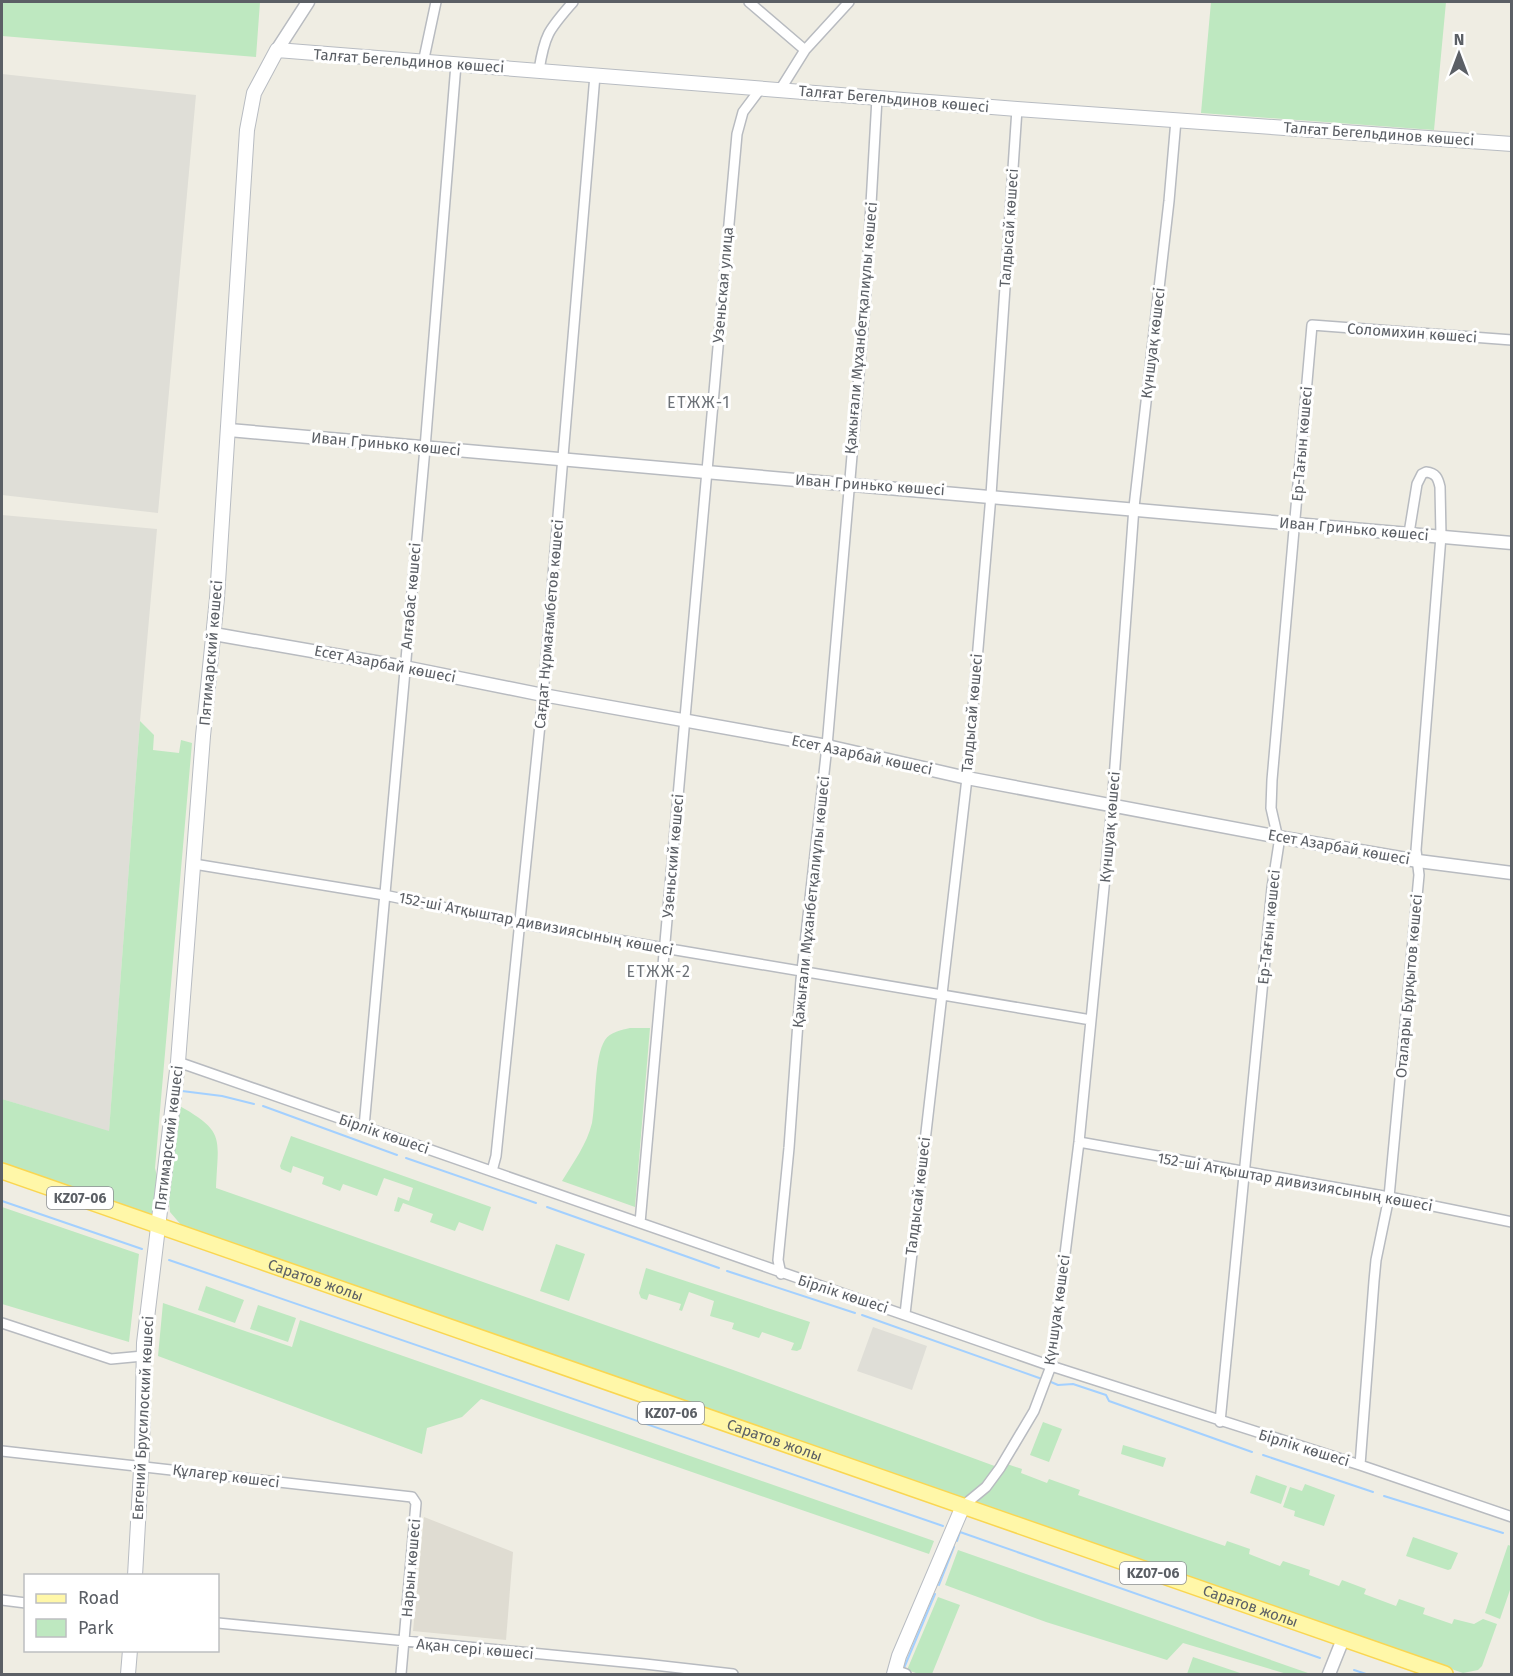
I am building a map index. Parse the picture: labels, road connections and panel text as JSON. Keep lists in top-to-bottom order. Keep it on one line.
{"streets":{"main road":["Талғат Бегельдинов көшесі","Пятимарский көшесі","KZ07-06","Саратов жолы","Евгений Брусилоский көшесі"],"street":["Талдысай көшесі","Узеньская улица","Қажығали Мұханбетқалиұлы көшесі","Соломихин көшесі","Күншуақ көшесі","Иван Гринько көшесі","Ер-Тағын көшесі","Алғабас көшесі","Сағдат Нұрмағамбетов көшесі","Есет Азарбай көшесі","Узеньский көшесі","152-ші Атқыштар дивизиясының көшесі","Оталары Бұрқытов көшесі","Бірлік көшесі","Құлагер көшесі","Нарын көшесі","Ақан сері көшесі"]},"crossings":[["Талғат Бегельдинов көшесі","Талдысай көшесі"],["Талғат Бегельдинов көшесі","Узеньская улица"],["Талғат Бегельдинов көшесі","Қажығали Мұханбетқалиұлы көшесі"],["Талғат Бегельдинов көшесі","Күншуақ көшесі"],["Талғат Бегельдинов көшесі","Алғабас көшесі"],["Талғат Бегельдинов көшесі","Сағдат Нұрмағамбетов көшесі"],["Талғат Бегельдинов көшесі","Пятимарский көшесі"],["Талдысай көшесі","Иван Гринько көшесі"],["Талдысай көшесі","Есет Азарбай көшесі"],["Талдысай көшесі","152-ші Атқыштар дивизиясының көшесі"],["Талдысай көшесі","Бірлік көшесі"],["Узеньская улица","Иван Гринько көшесі"],["Узеньская улица","Узеньский көшесі"],["Қажығали Мұханбетқалиұлы көшесі","Иван Гринько көшесі"],["Қажығали Мұханбетқалиұлы көшесі","Есет Азарбай көшесі"],["Қажығали Мұханбетқалиұлы көшесі","152-ші Атқыштар дивизиясының көшесі"],["Қажығали Мұханбетқалиұлы көшесі","Бірлік көшесі"],["Соломихин көшесі","Ер-Тағын көшесі"],["Күншуақ көшесі","Иван Гринько көшесі"],["Күншуақ көшесі","Есет Азарбай көшесі"],["Күншуақ көшесі","152-ші Атқыштар дивизиясының көшесі"],["Күншуақ көшесі","Бірлік көшесі"],["Күншуақ көшесі","Саратов жолы"],["Иван Гринько көшесі","Ер-Тағын көшесі"],["Иван Гринько көшесі","Алғабас көшесі"],["Иван Гринько көшесі","Сағдат Нұрмағамбетов көшесі"],["Иван Гринько көшесі","Пятимарский көшесі"],["Иван Гринько көшесі","Оталары Бұрқытов көшесі"],["Ер-Тағын көшесі","Есет Азарбай көшесі"],["Ер-Тағын көшесі","152-ші Атқыштар дивизиясының көшесі"],["Ер-Тағын көшесі","Бірлік көшесі"],["Алғабас көшесі","Есет Азарбай көшесі"],["Алғабас көшесі","152-ші Атқыштар дивизиясының көшесі"],["Алғабас көшесі","Бірлік көшесі"],["Сағдат Нұрмағамбетов көшесі","Есет Азарбай көшесі"],["Сағдат Нұрмағамбетов көшесі","152-ші Атқыштар дивизиясының көшесі"],["Сағдат Нұрмағамбетов көшесі","Бірлік көшесі"],["Пятимарский көшесі","Есет Азарбай көшесі"],["Пятимарский көшесі","152-ші Атқыштар дивизиясының көшесі"],["Пятимарский көшесі","Бірлік көшесі"],["Пятимарский көшесі","Саратов жолы"],["Пятимарский көшесі","Евгений Брусилоский көшесі"],["Есет Азарбай көшесі","Узеньский көшесі"],["Есет Азарбай көшесі","Оталары Бұрқытов көшесі"],["Узеньский көшесі","152-ші Атқыштар дивизиясының көшесі"],["Узеньский көшесі","Бірлік көшесі"],["152-ші Атқыштар дивизиясының көшесі","Оталары Бұрқытов көшесі"],["Оталары Бұрқытов көшесі","Бірлік көшесі"],["Саратов жолы","Евгений Брусилоский көшесі"],["Евгений Брусилоский көшесі","Құлагер көшесі"],["Құлагер көшесі","Нарын көшесі"],["Нарын көшесі","Ақан сері көшесі"]],"districts":["ЕТЖЖ-1","ЕТЖЖ-2"],"legend":["Road","Park"],"north":"top"}
